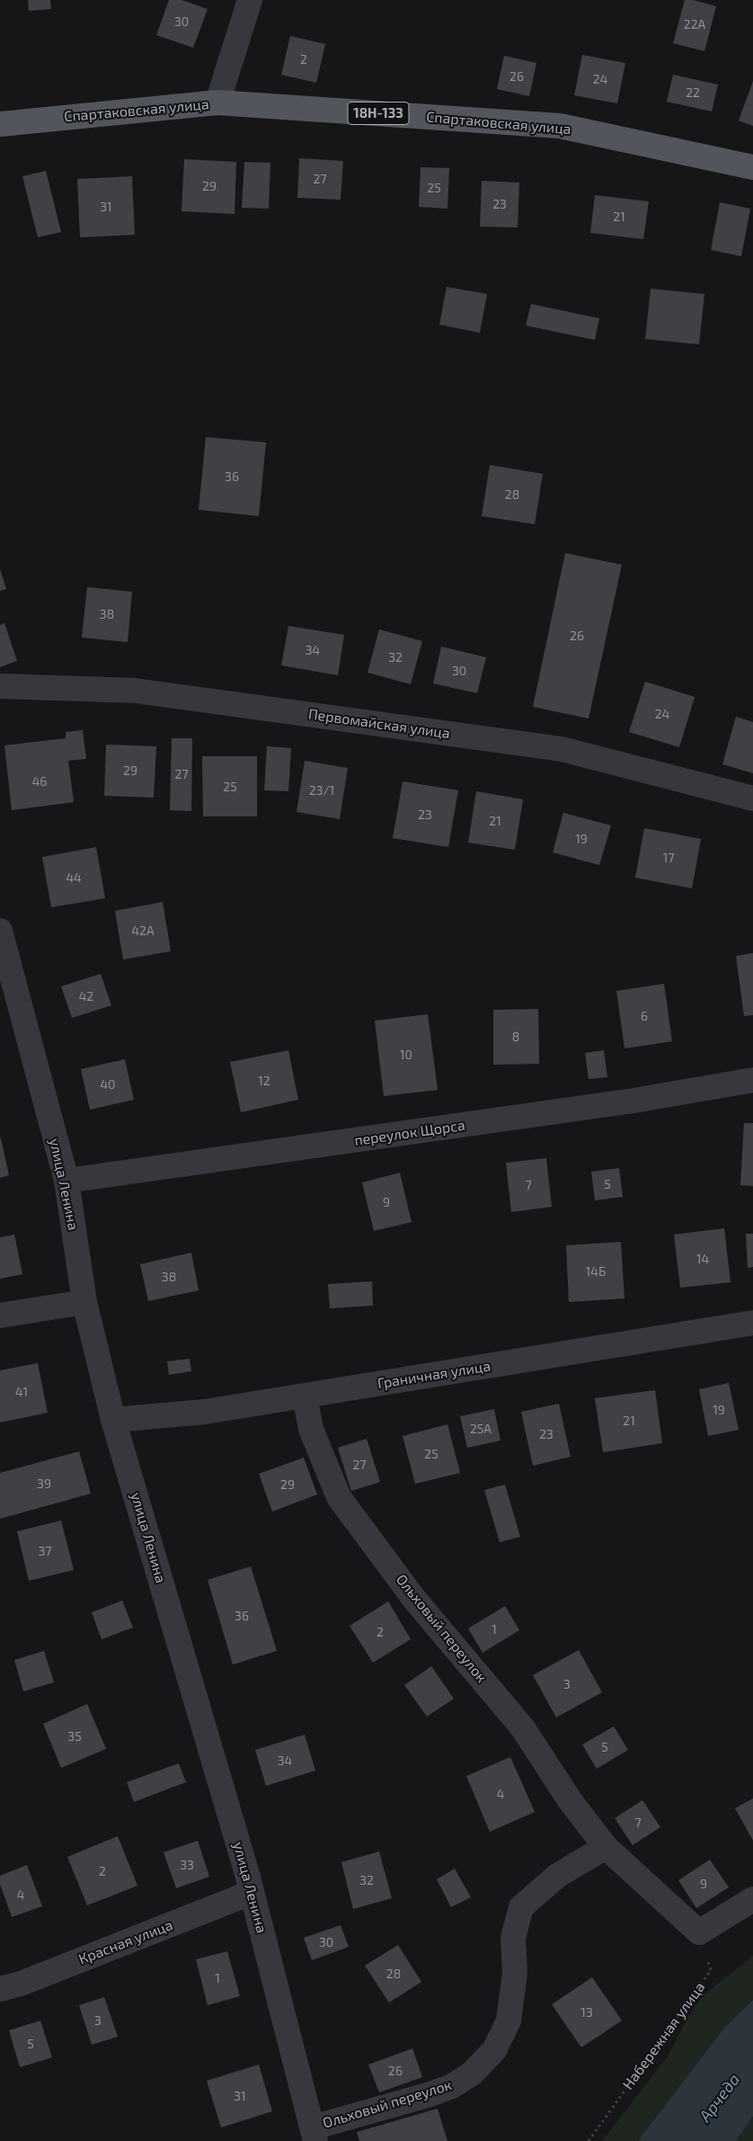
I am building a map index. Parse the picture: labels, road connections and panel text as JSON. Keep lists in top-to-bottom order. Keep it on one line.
{"streets":{"main road":["Спартаковская улица","18Н-133"],"street":["Первомайская улица","переулок Щорса","улица Ленина","Граничная улица","Ольховый переулок","Красная улица"],"path":["Набережная улица"]},"crossings":[["переулок Щорса","улица Ленина"],["улица Ленина","Граничная улица"],["улица Ленина","Ольховый переулок"],["улица Ленина","Красная улица"],["Граничная улица","Ольховый переулок"],["Ольховый переулок","Набережная улица"]],"water":["Арчеда"],"house_numbers":["30","22А","2","26","24","22","27","29","25","23","31","21","36","28","38","26","34","32","30","24","29","27","46","25","23/1","23","21","19","17","44","42А","42","6","8","10","12","40","5","7","9","14","14Б","38","41","19","21","25А","23","25","27","39","29","37","36","1","2","3","35","5","34","4","7","33","2","32","9","4","30","28","1","13","3","5","26","31"]}
